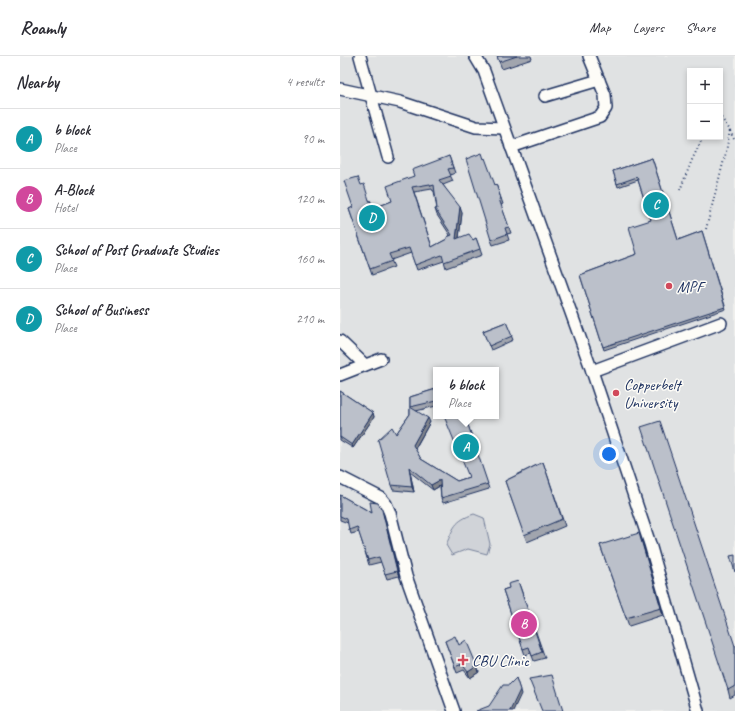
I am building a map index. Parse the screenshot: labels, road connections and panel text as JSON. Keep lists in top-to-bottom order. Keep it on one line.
{"places":{"other":["MPF","Copperbelt University"],"health":["CBU Clinic"]},"page":{"header":"Roamly","nav":["Map","Layers","Share"],"heading":["Nearby","4 results"],"map_buttons":["+","−"],"list":[{"mark":"A","name":"b block","note":"Place","value":"90 m"},{"mark":"B","name":"A-Block","note":"Hotel","value":"120 m"},{"mark":"C","name":"School of Post Graduate Studies","note":"Place","value":"160 m"},{"mark":"D","name":"School of Business","note":"Place","value":"210 m"}],"pins":["C","D","A","B"],"popup":["b block","Place"]}}
